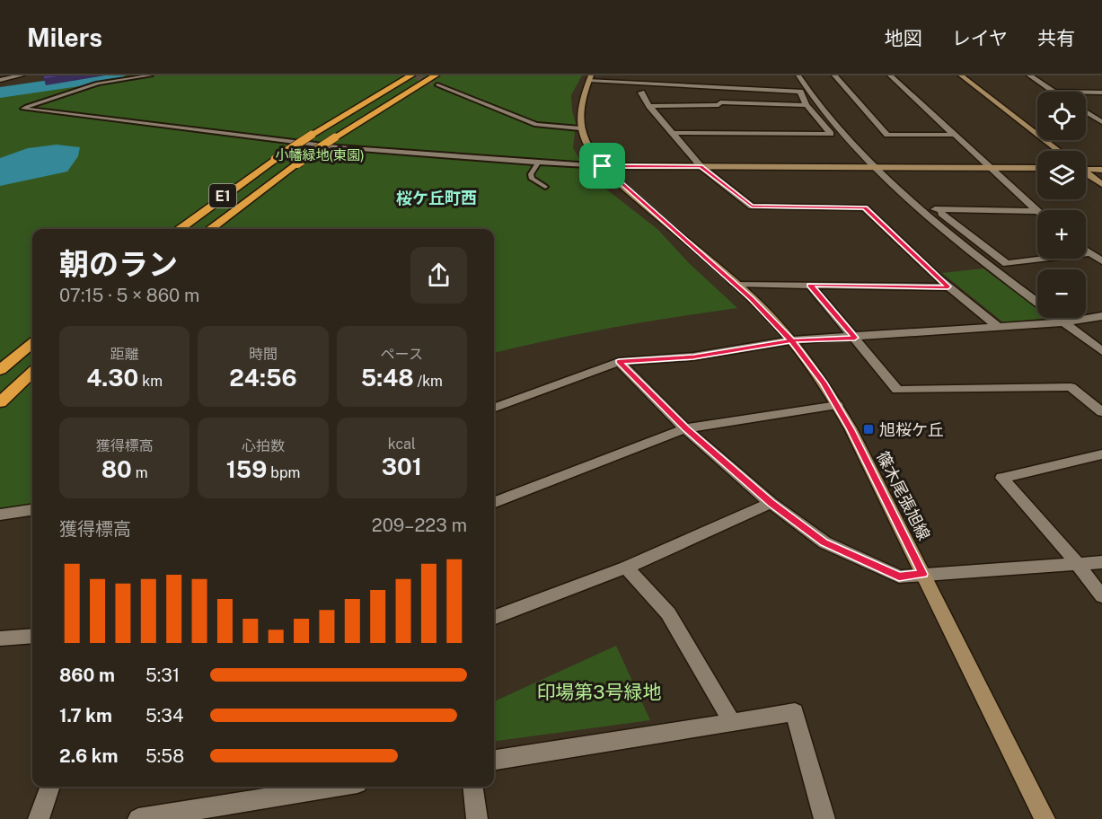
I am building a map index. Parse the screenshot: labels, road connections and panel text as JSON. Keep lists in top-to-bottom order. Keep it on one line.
{"streets":{"highway":["E1"],"main road":["篠木尾張旭線"]},"districts":["桜ケ丘町西"],"parks":["小幡緑地(東園)","印場第3号緑地"],"places":{"transit":["旭桜ケ丘"]},"page":{"header":"Milers","nav":["地図","レイヤ","共有"],"map_buttons":["+","−"],"heading":["朝のラン","07:15 · 5 × 860 m"],"stats":[["距離","4.30 km"],["時間","24:56"],["ペース","5:48 /km"],["獲得標高","80 m"],["心拍数","159 bpm"],["kcal","301"]],"chart":["獲得標高","209–223 m"],"list":[{"name":"860 m","note":"5:31"},{"name":"1.7 km","note":"5:34"},{"name":"2.6 km","note":"5:58"}]}}
